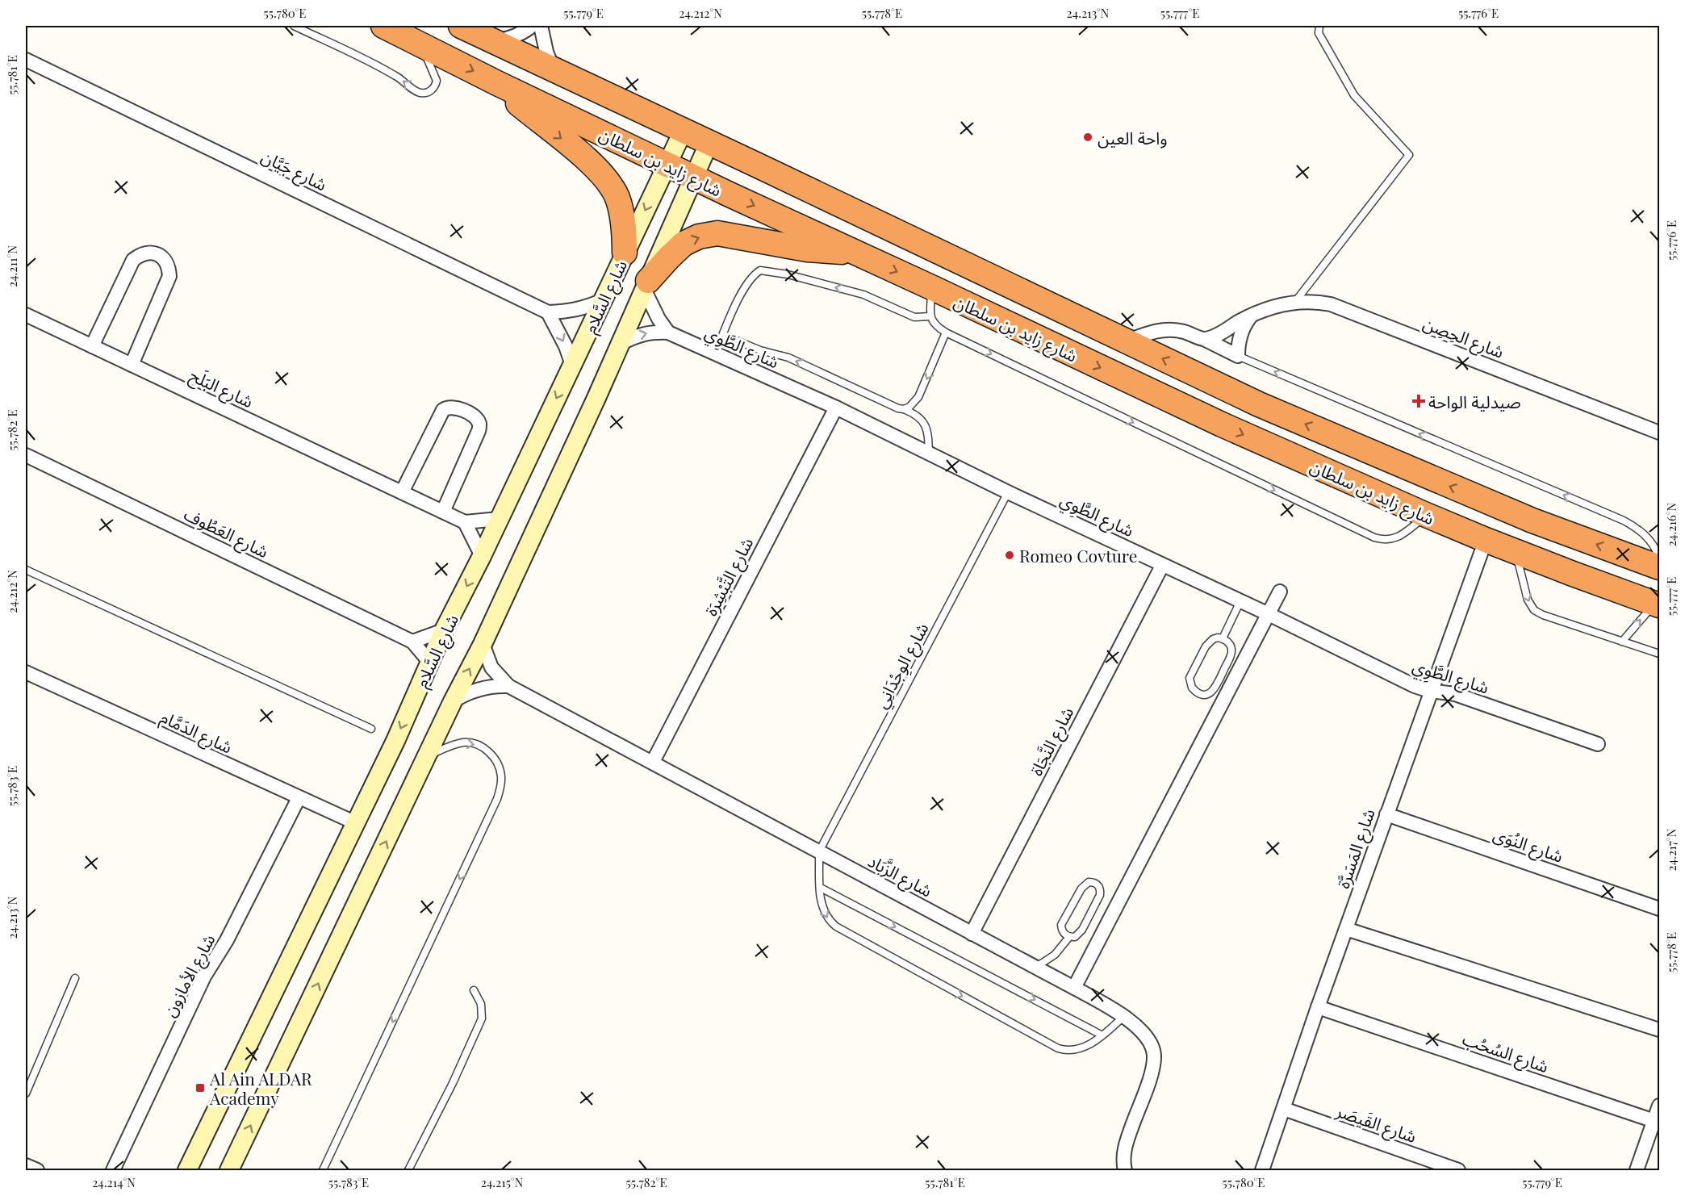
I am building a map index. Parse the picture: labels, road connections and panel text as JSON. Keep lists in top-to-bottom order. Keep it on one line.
{"streets":{"highway":["شارع زايد بن سلطان"],"street":["شارع جَيَّان","شارع السَّلام","شارع الحِصِن","شارع الطَّوِي","شارع البَلَح","شارع العَطُوف","شارع التَّبْشِرَة","شارع الدَمَّام","شارع النَّجَاة","شارع النُوَى","شارع المَسَرَّة","شارع الزَّبَاد","شارع الأمازون","شارع السُحُب","شارع القَيصَر"],"lane":["شارع الوِجْدَانِي"]},"crossings":[["شارع زايد بن سلطان","شارع السَّلام"],["شارع زايد بن سلطان","شارع المَسَرَّة"],["شارع جَيَّان","شارع السَّلام"],["شارع السَّلام","شارع الطَّوِي"],["شارع السَّلام","شارع العَطُوف"],["شارع السَّلام","شارع الدَمَّام"],["شارع السَّلام","شارع الزَّبَاد"],["شارع الطَّوِي","شارع التَّبْشِرَة"],["شارع الطَّوِي","شارع الوِجْدَانِي"],["شارع الطَّوِي","شارع النَّجَاة"],["شارع الطَّوِي","شارع المَسَرَّة"],["شارع التَّبْشِرَة","شارع الزَّبَاد"],["شارع الوِجْدَانِي","شارع الزَّبَاد"],["شارع الدَمَّام","شارع الأمازون"],["شارع النَّجَاة","شارع الزَّبَاد"],["شارع النُوَى","شارع المَسَرَّة"],["شارع المَسَرَّة","شارع السُحُب"],["شارع المَسَرَّة","شارع القَيصَر"]],"places":{"other":["واحة العين","Romeo Covture"],"health":["صيدلية الواحة"],"transit":["Al Ain ALDAR Academy"]},"coordinates":["55.780°E","55.779°E","24.212°N","55.778°E","24.213°N","55.777°E","55.776°E","55.781°E","24.211°N","55.782°E","24.216°N","55.783°E","24.217°N","24.214°N","24.215°N"]}
